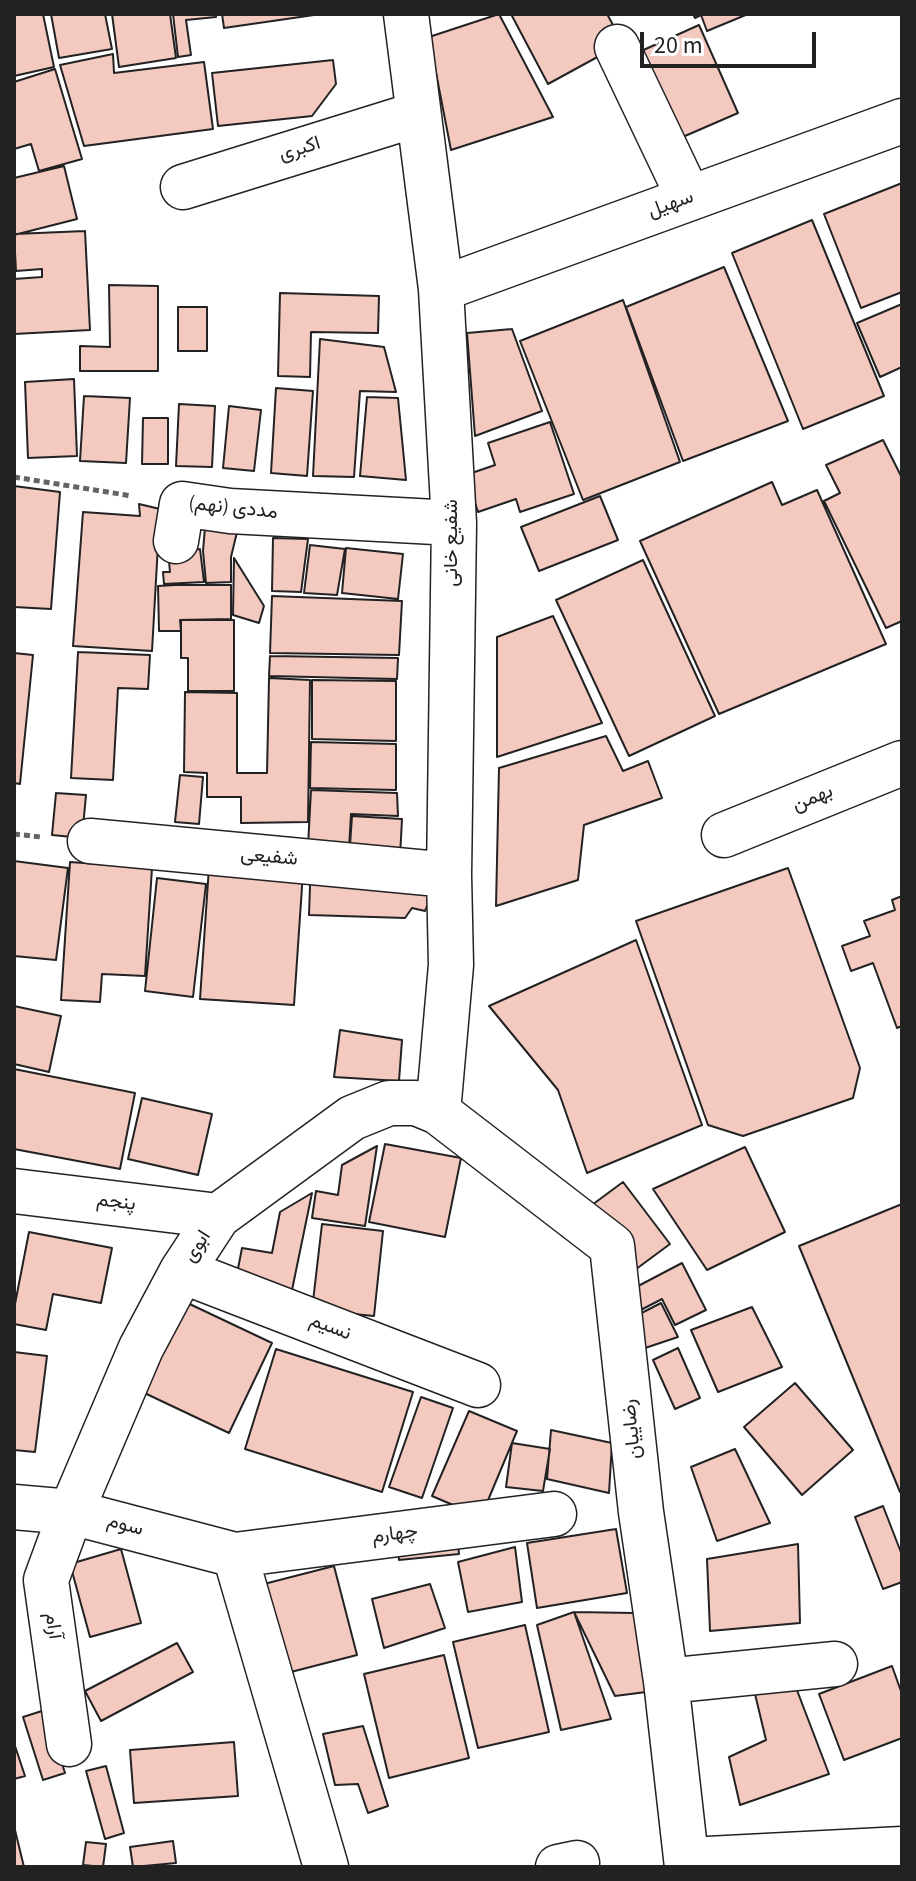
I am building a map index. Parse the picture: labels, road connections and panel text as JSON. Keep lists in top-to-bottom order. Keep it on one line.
{"streets":{"street":["اکبری","سهیل","مددی (نهم)","شفیع خانی","بهمن","شفیعی","پنجم","ابوی","نسیم","رضاییان","سوم","چهارم","آرام"]},"crossings":[["اکبری","شفیع خانی"],["سهیل","شفیع خانی"],["مددی (نهم)","شفیع خانی"],["شفیع خانی","شفیعی"],["شفیع خانی","ابوی"],["شفیع خانی","رضاییان"],["پنجم","ابوی"],["ابوی","نسیم"],["ابوی","رضاییان"],["ابوی","سوم"],["ابوی","آرام"],["سوم","چهارم"],["سوم","آرام"]],"scale_bar":"20 m"}
